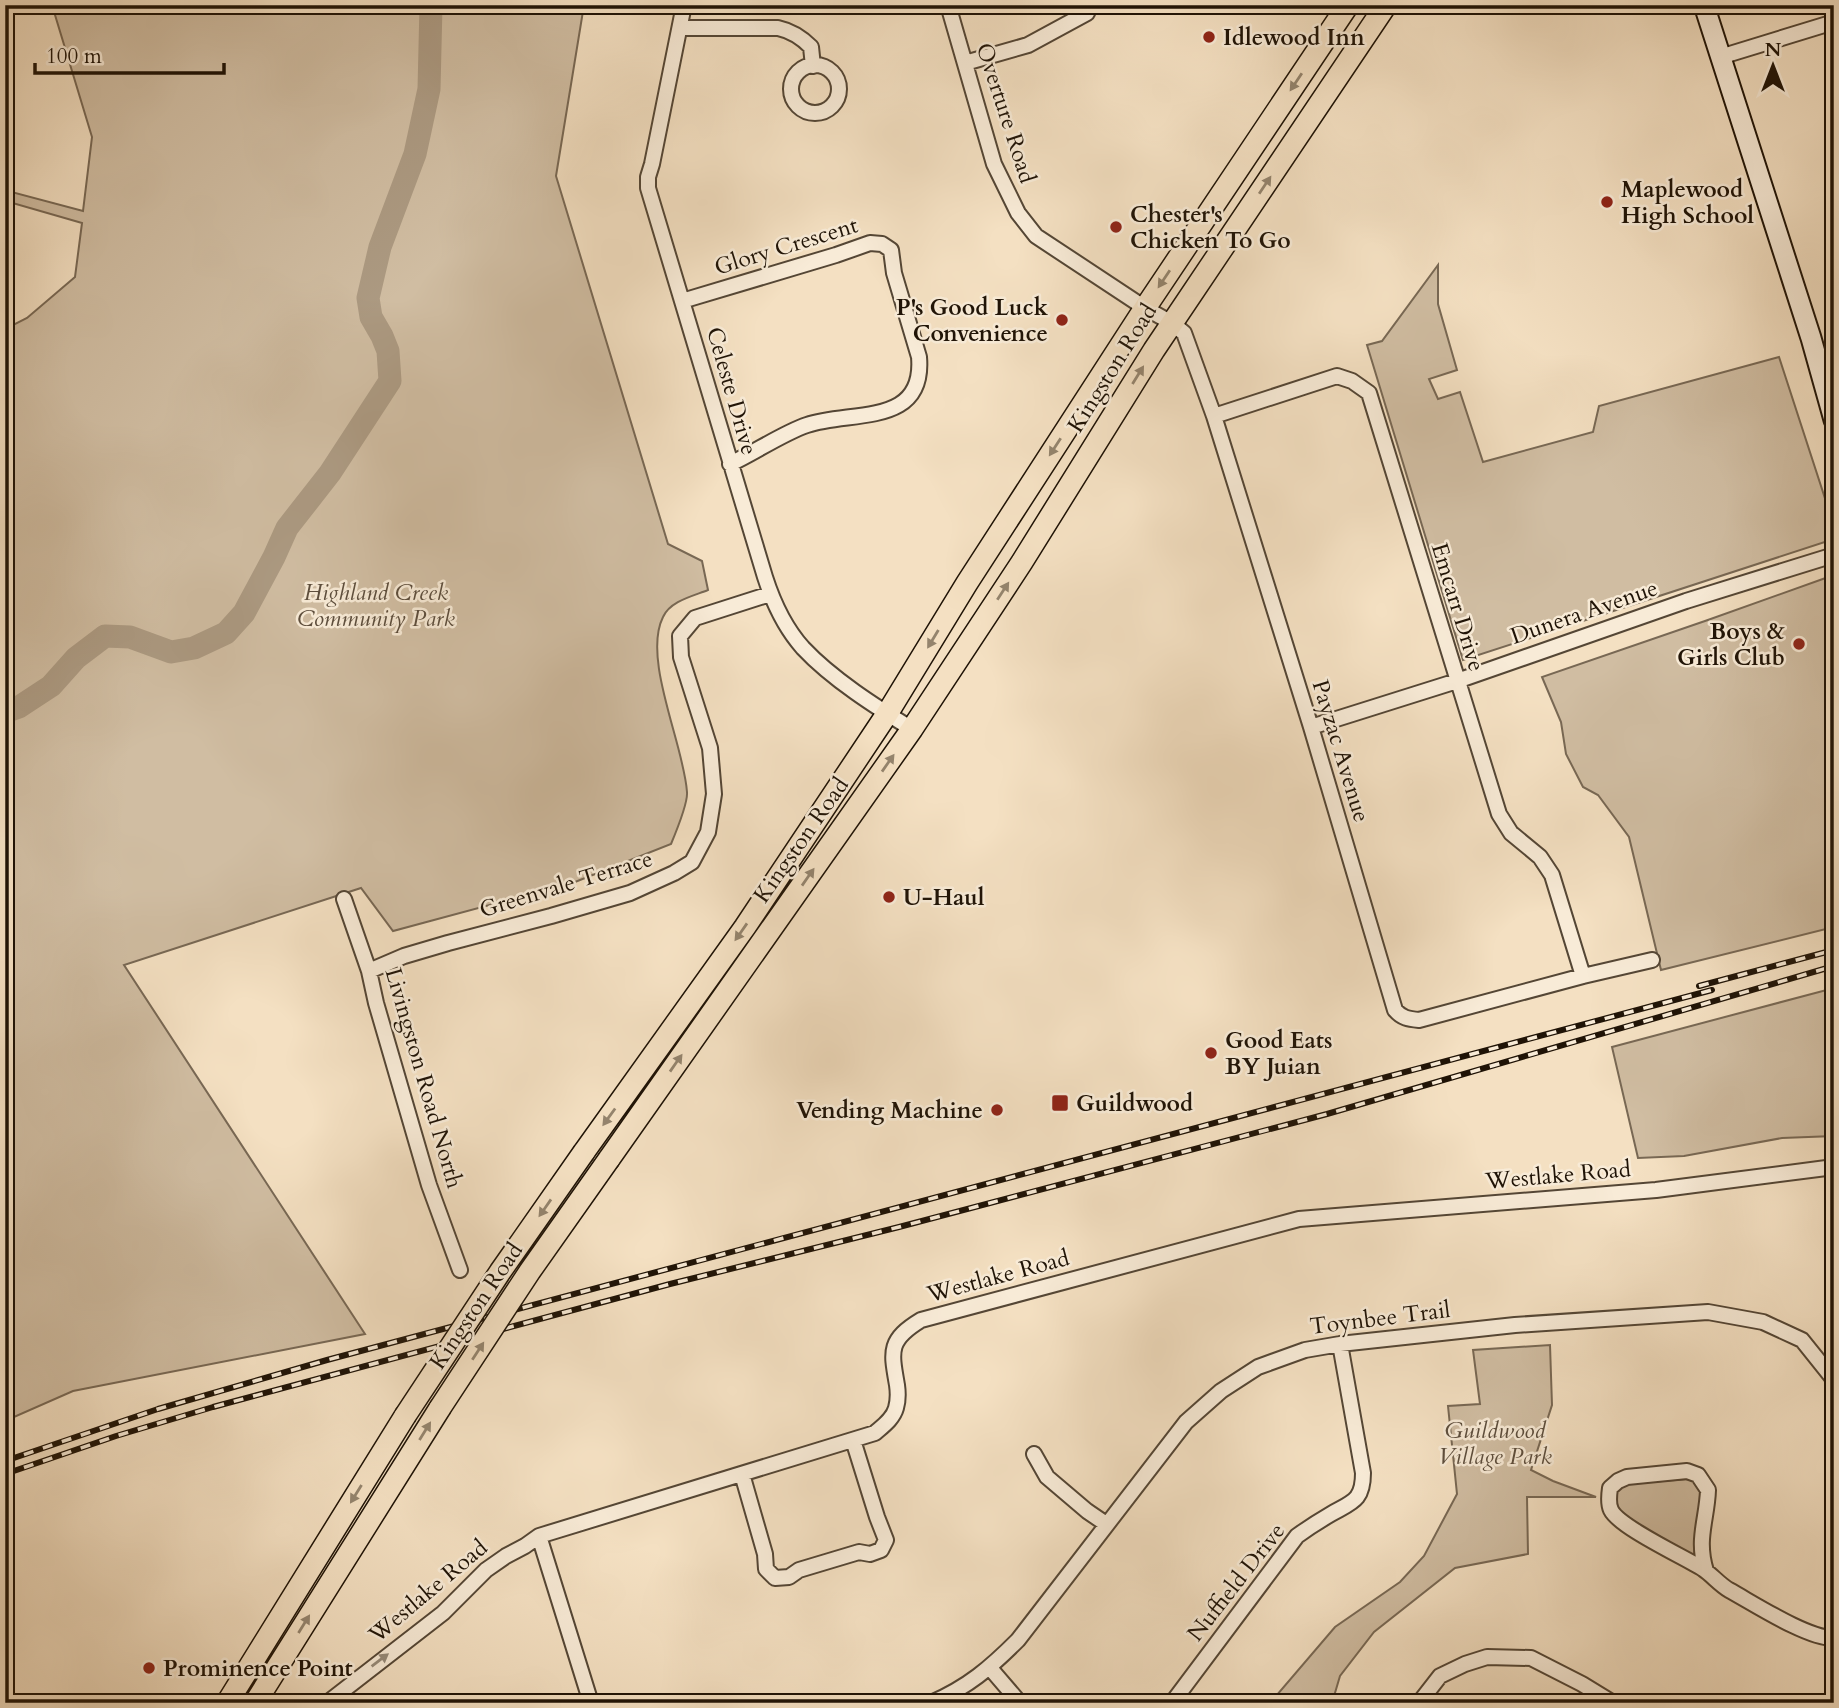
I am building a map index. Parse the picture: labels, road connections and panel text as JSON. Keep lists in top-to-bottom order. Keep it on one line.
{"streets":{"main road":["Kingston Road"],"street":["Overture Road","Glory Crescent","Celeste Drive","Emcarr Drive","Dunera Avenue","Payzac Avenue","Greenvale Terrace","Livingston Road North","Westlake Road","Toynbee Trail","Nuffield Drive"]},"crossings":[["Overture Road","Kingston Road"],["Overture Road","Payzac Avenue"],["Glory Crescent","Celeste Drive"],["Kingston Road","Celeste Drive"],["Kingston Road","Payzac Avenue"],["Celeste Drive","Greenvale Terrace"],["Emcarr Drive","Dunera Avenue"],["Emcarr Drive","Payzac Avenue"],["Dunera Avenue","Payzac Avenue"],["Greenvale Terrace","Livingston Road North"],["Toynbee Trail","Nuffield Drive"]],"parks":["Highland Creek Community Park","Guildwood Village Park"],"places":{"other":["Idlewood Inn","Maplewood High School","Chester's Chicken To Go","P's Good Luck Convenience","Boys & Girls Club","U-Haul","Good Eats BY Juian","Vending Machine","Prominence Point"],"transit":["Guildwood"]},"scale_bar":"100 m","north":"top"}
